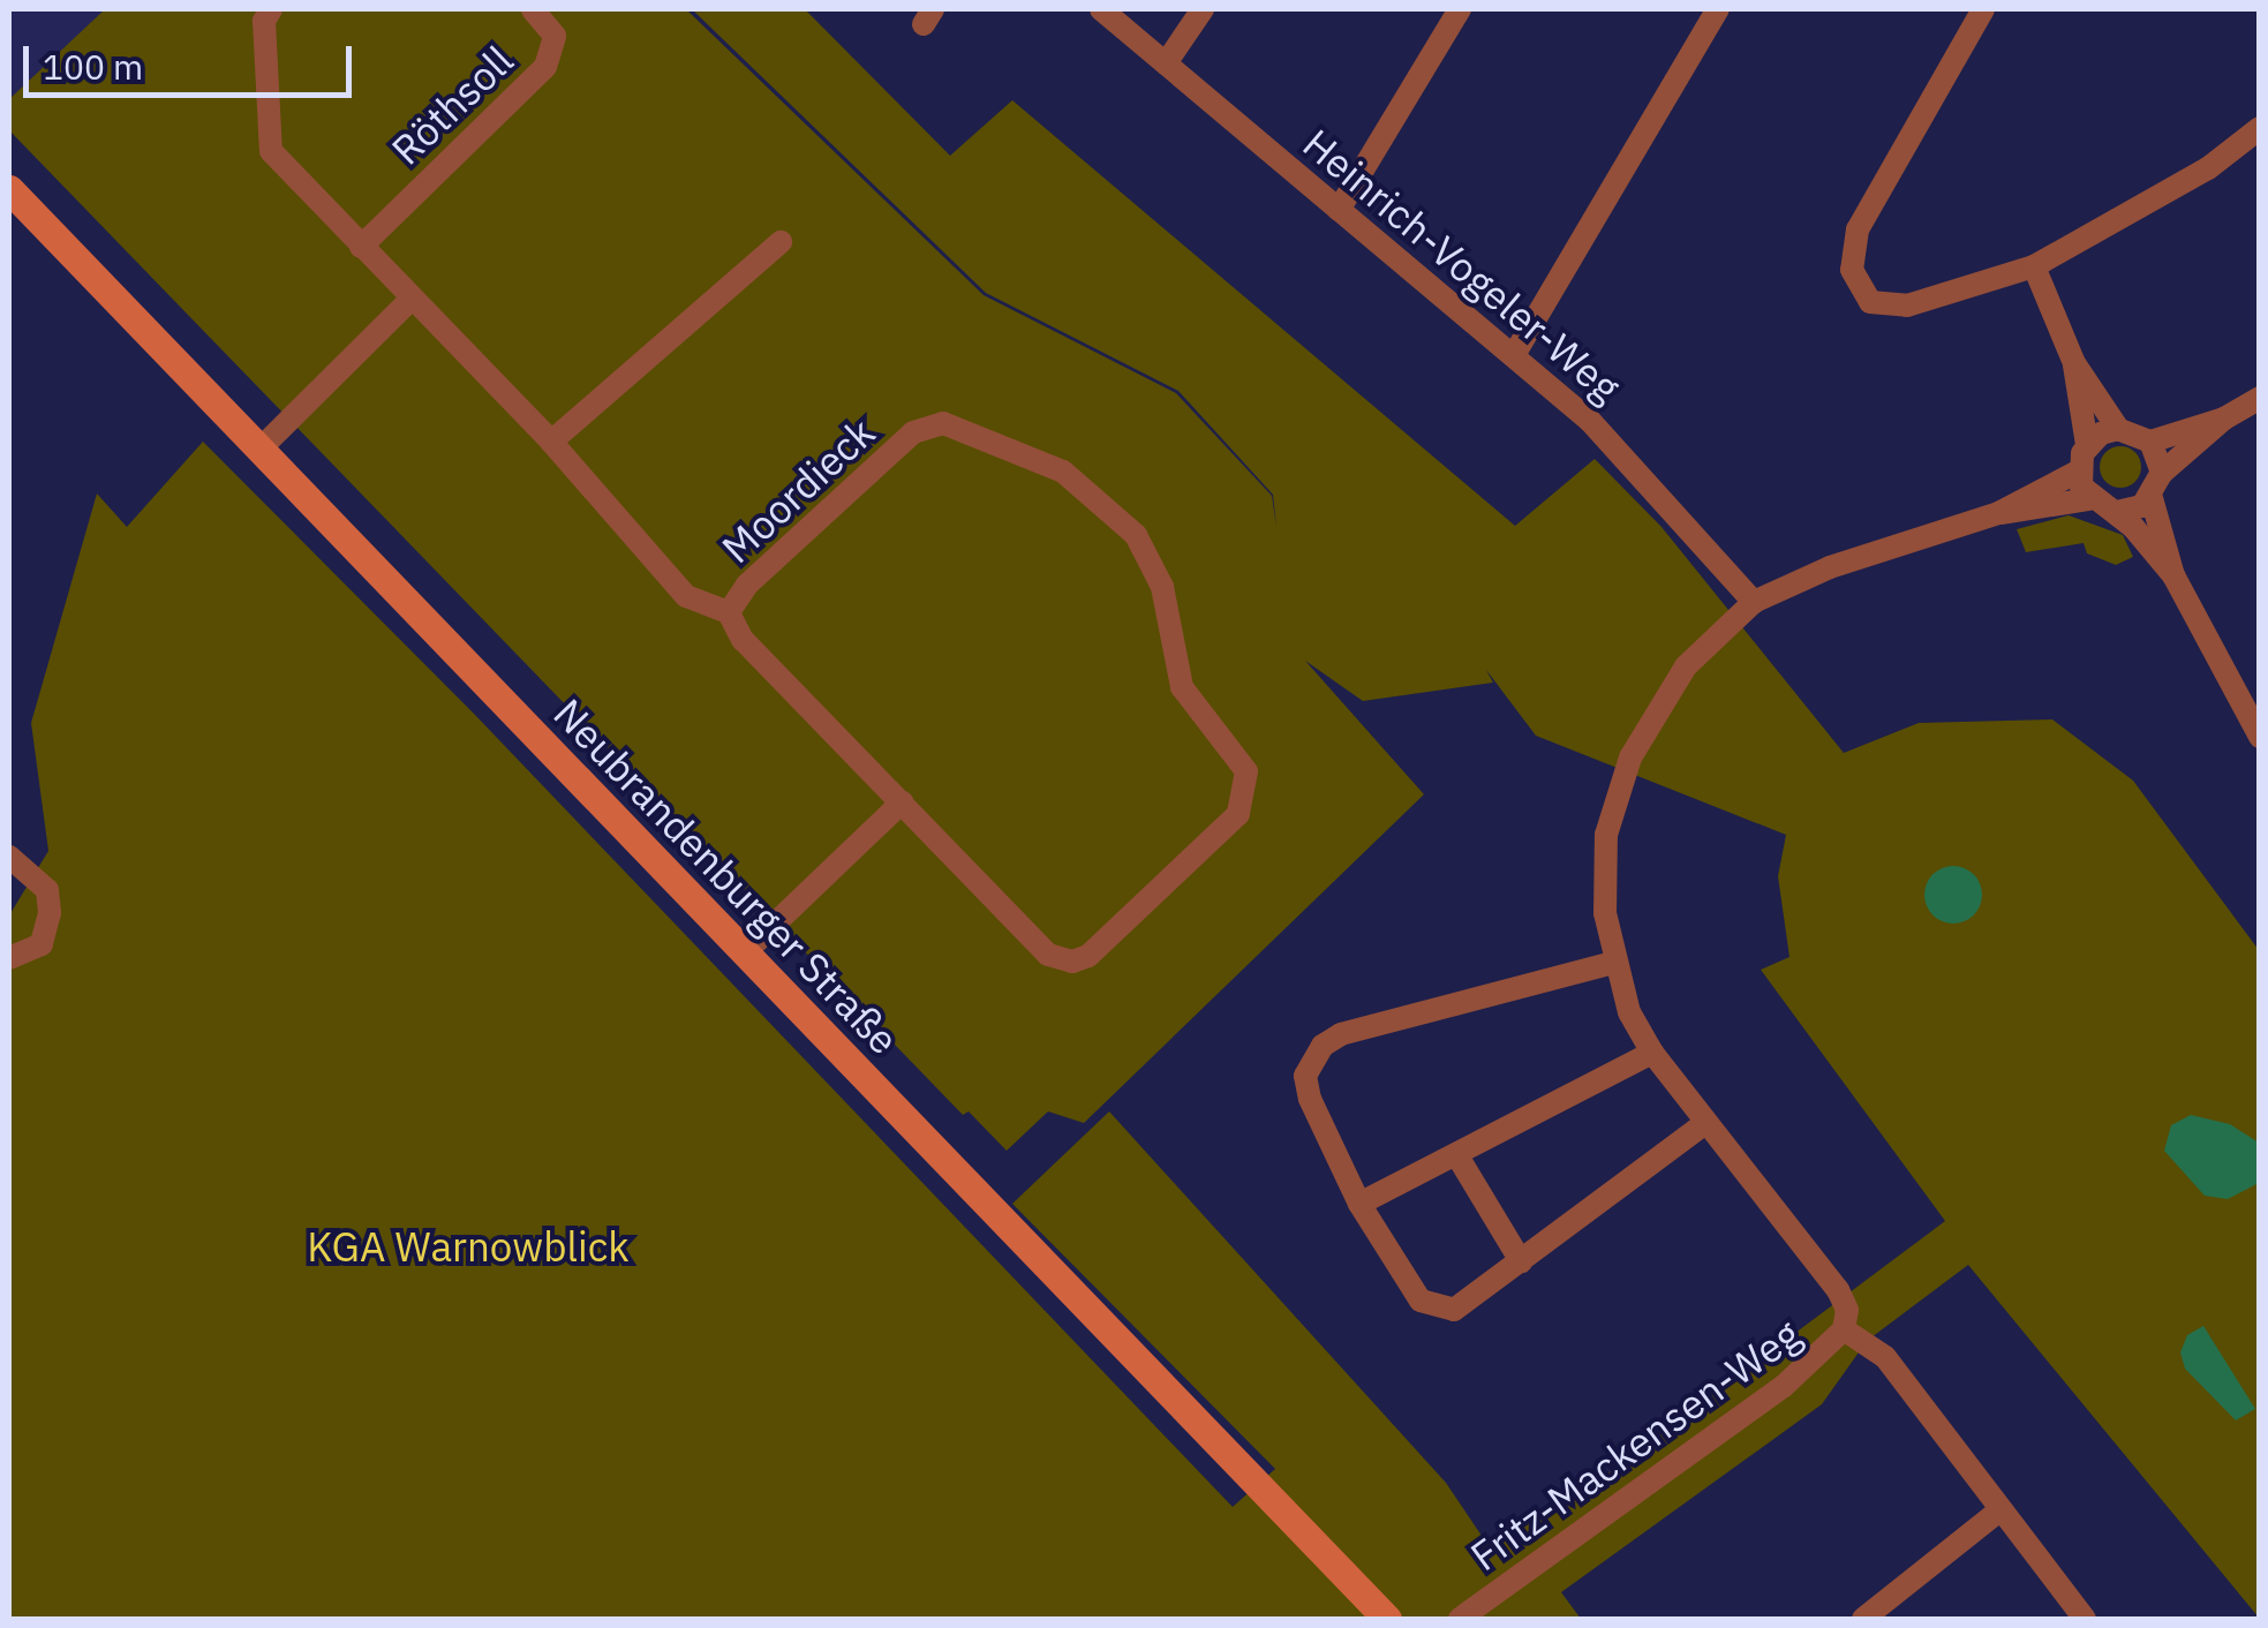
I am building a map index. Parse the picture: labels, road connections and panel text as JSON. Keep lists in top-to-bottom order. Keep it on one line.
{"streets":{"main road":["Neubrandenburger Straße"],"street":["Röthsoll","Heinrich-Vogeler-Weg","Moordieck","Fritz-Mackensen-Weg"]},"crossings":[["Heinrich-Vogeler-Weg","Fritz-Mackensen-Weg"]],"parks":["KGA Warnowblick"],"scale_bar":"100 m"}
